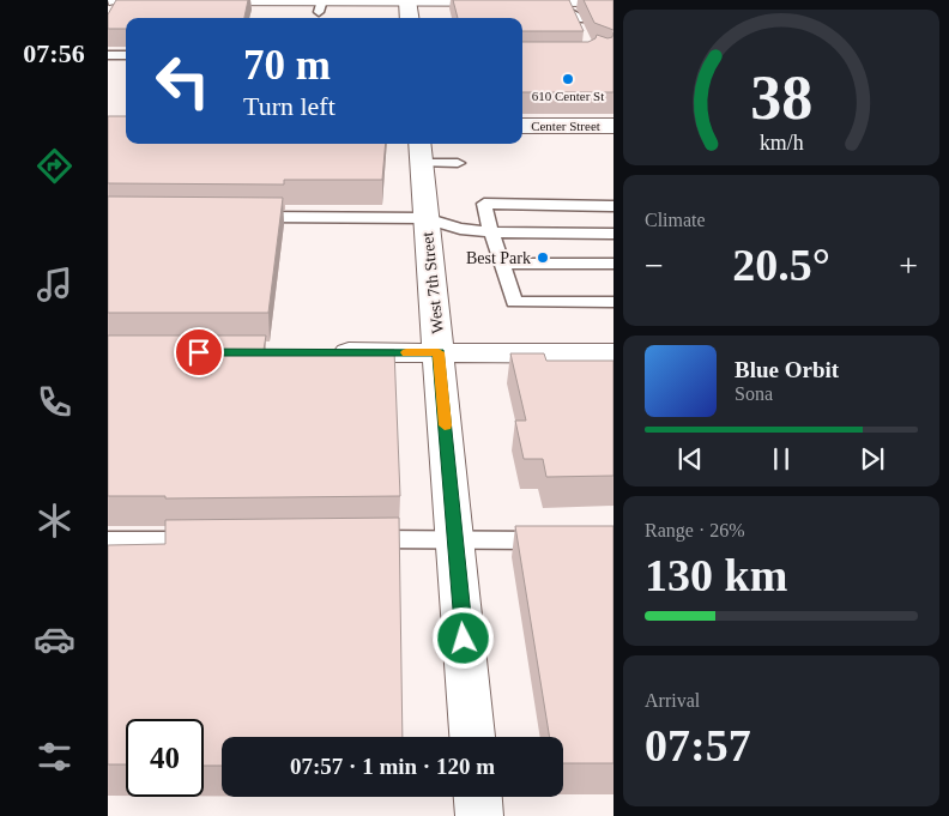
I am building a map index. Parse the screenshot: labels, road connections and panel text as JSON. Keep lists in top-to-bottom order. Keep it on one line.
{"streets":{"street":["Center Street","West 7th Street"]},"places":["610 Center St","Best Park"],"page":{"tabs":"07:56","turn":["70 m","Turn left"],"tile":["Climate",["Range · 26%","130 km"],["Arrival","07:57"]],"heat":["−","20.5°","+"],"song":["Blue Orbit","Sona"],"limit":"40","trip":"07:57 · 1 min · 120 m","gauge":["38","km/h"]}}
